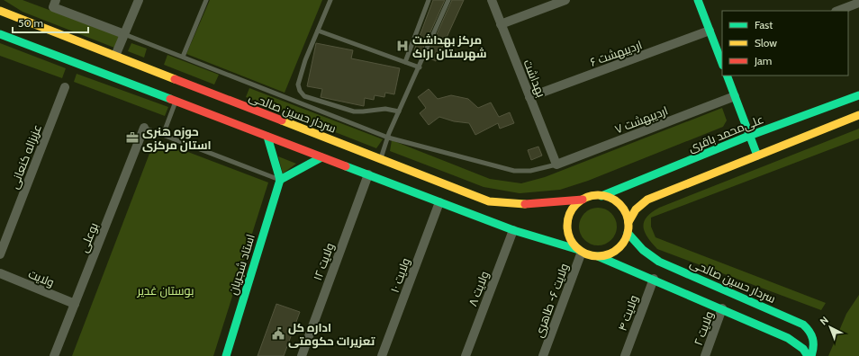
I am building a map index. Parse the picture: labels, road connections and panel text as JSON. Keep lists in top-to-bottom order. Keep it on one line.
{"streets":{"main road":["سردار حسین صالحی","علی‌محمد باقری","استاد شجریان"],"street":["اردیبهشت ۶","بهداشت","اردیبهشت ۷","عزیزاله کنعانی","بوعلی","ولایت ۱۲","ولایت ۱۰","ولایت","ولایت ۸","ولایت ۶- طاهری","ولایت ۴","ولایت ۲"]},"crossings":[["اردیبهشت ۶","بهداشت"],["بهداشت","اردیبهشت ۷"],["سردار حسین صالحی","علی‌محمد باقری"],["سردار حسین صالحی","ولایت ۶- طاهری"],["علی‌محمد باقری","ولایت ۶- طاهری"],["بوعلی","ولایت"]],"parks":["بوستان غدیر"],"places":{"hospital":["مرکز بهداشت شهرستان اراک"],"office":["حوزه هنری استان مرکزی"],"public building":["اداره کل تعزیرات حکومتی"]},"legend":["Fast","Slow","Jam"],"scale_bar":"50 m","north":"top left"}
